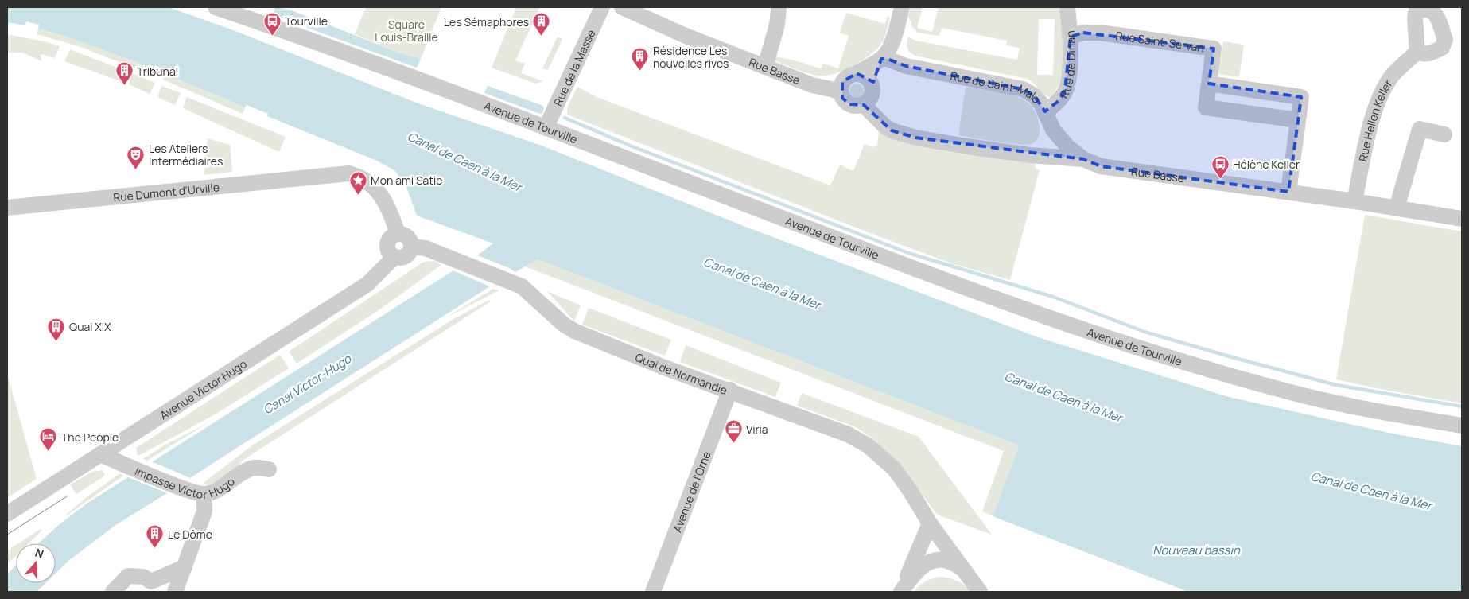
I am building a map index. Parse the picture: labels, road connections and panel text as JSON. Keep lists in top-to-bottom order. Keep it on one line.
{"streets":{"street":["Rue Saint-Servan","Rue de Dinan","Rue de la Masse","Rue Basse","Rue de Saint-Malo","Rue Hellen Keller","Avenue de Tourville","Rue Dumont d'Urville","Quai de Normandie","Avenue Victor Hugo","Impasse Victor Hugo","Avenue de l'Orne"]},"crossings":[["Rue Saint-Servan","Rue de Dinan"],["Rue de Dinan","Rue de Saint-Malo"],["Rue de la Masse","Avenue de Tourville"],["Rue Basse","Rue de Saint-Malo"],["Rue Basse","Rue Hellen Keller"],["Rue Dumont d'Urville","Quai de Normandie"],["Rue Dumont d'Urville","Avenue Victor Hugo"],["Quai de Normandie","Avenue Victor Hugo"],["Quai de Normandie","Avenue de l'Orne"],["Avenue Victor Hugo","Impasse Victor Hugo"]],"water":["Canal de Caen à la Mer","Canal Victor-Hugo","Nouveau bassin"],"parks":["Square Louis-Braille"],"places":{"bus stop":["Tourville","Hélène Keller"],"building":["Les Sémaphores","Résidence Les nouvelles rives","Tribunal","Quai XIX","Le Dôme"],"theatre":["Les Ateliers Intermédiaires"],"place":["Mon ami Satie"],"office":["Viria"],"hotel":["The People"]},"north":"top"}
